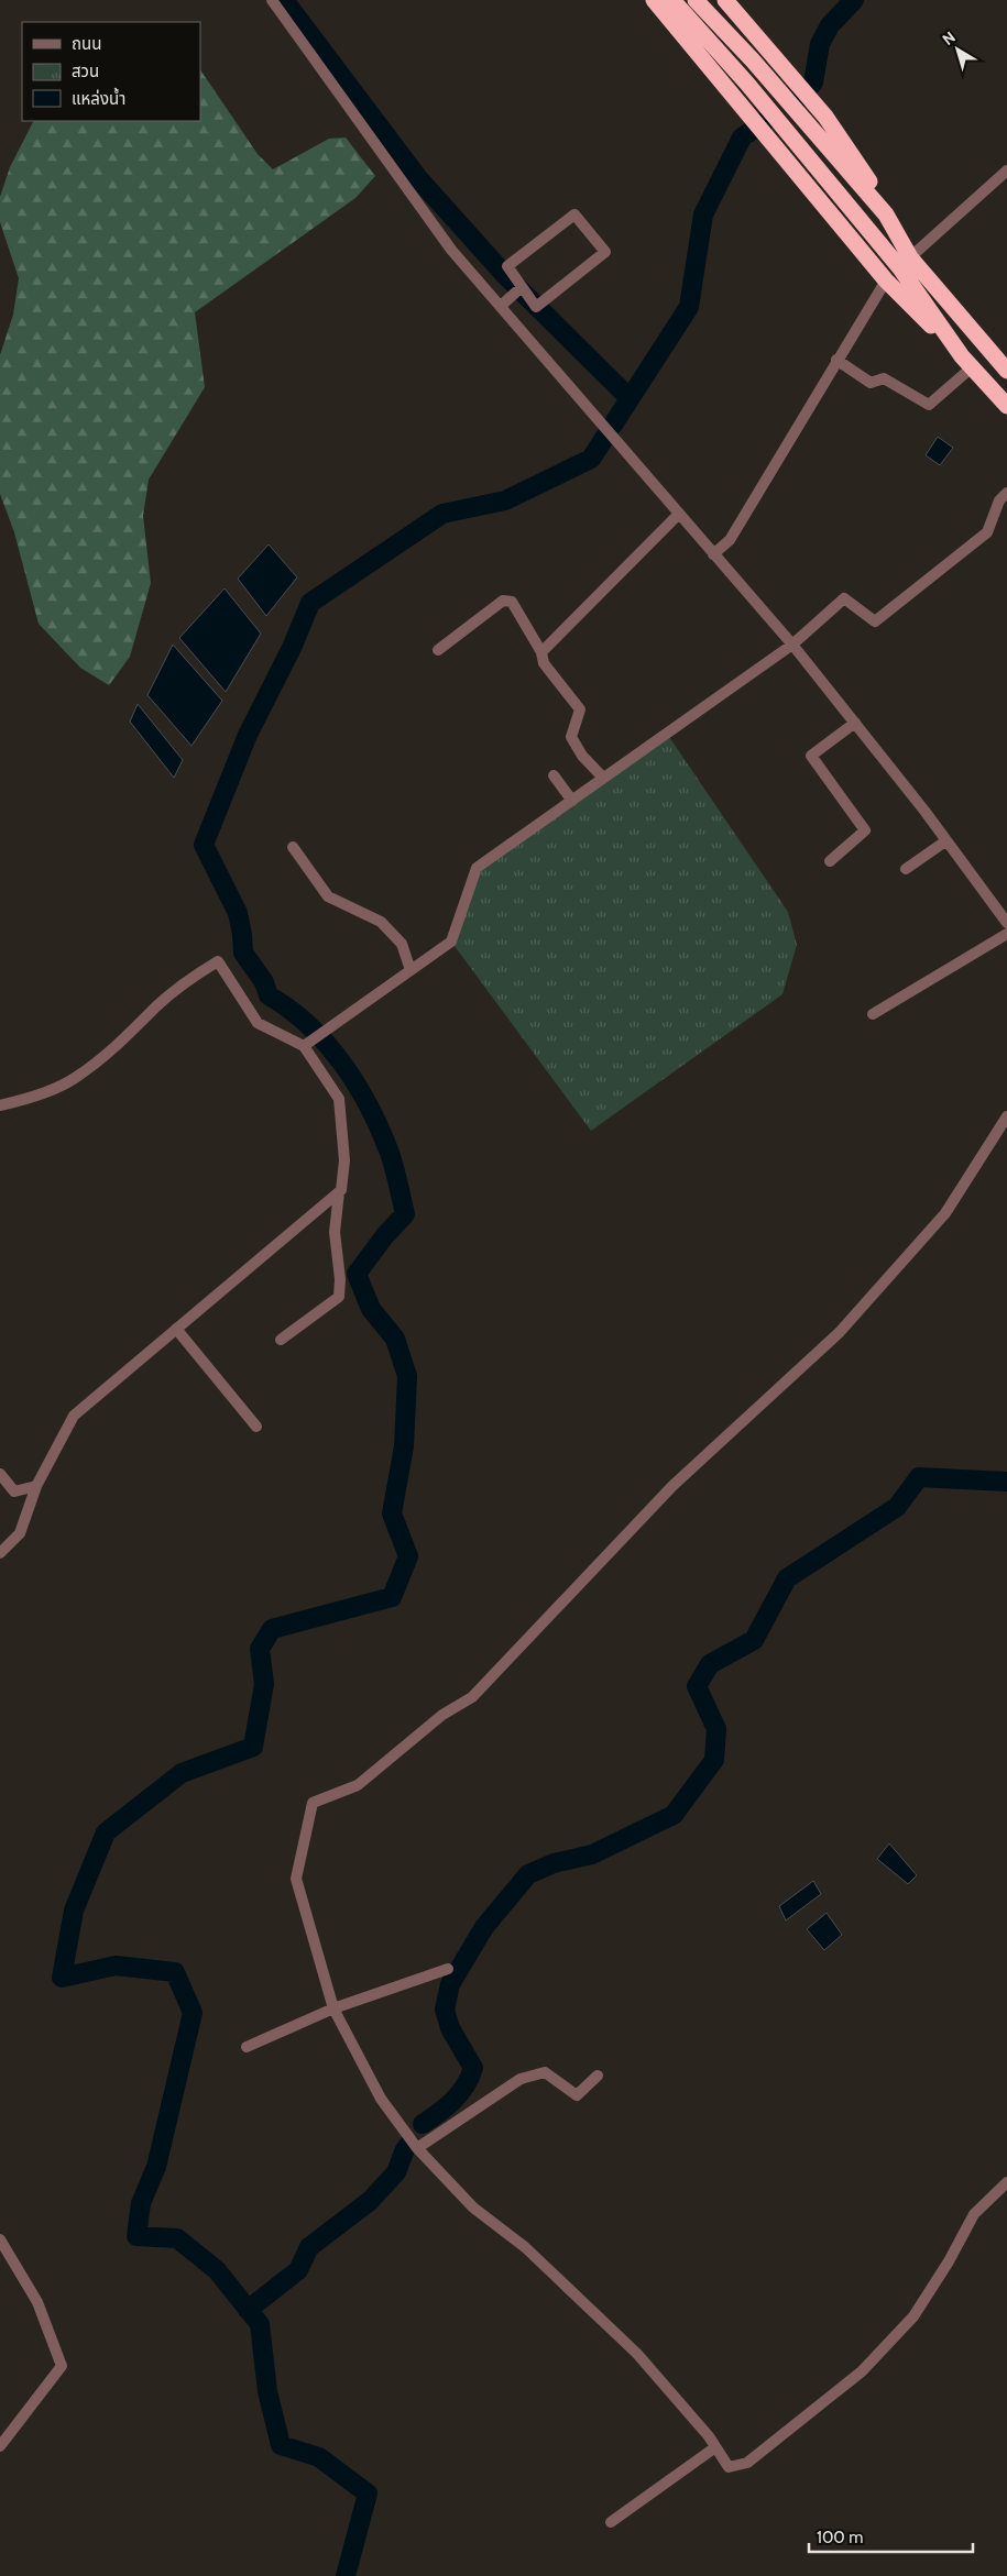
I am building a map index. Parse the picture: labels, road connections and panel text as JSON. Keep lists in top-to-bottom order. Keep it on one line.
{"legend":["ถนน","สวน","แหล่งน้ำ"],"scale_bar":"100 m","north":"top left"}
